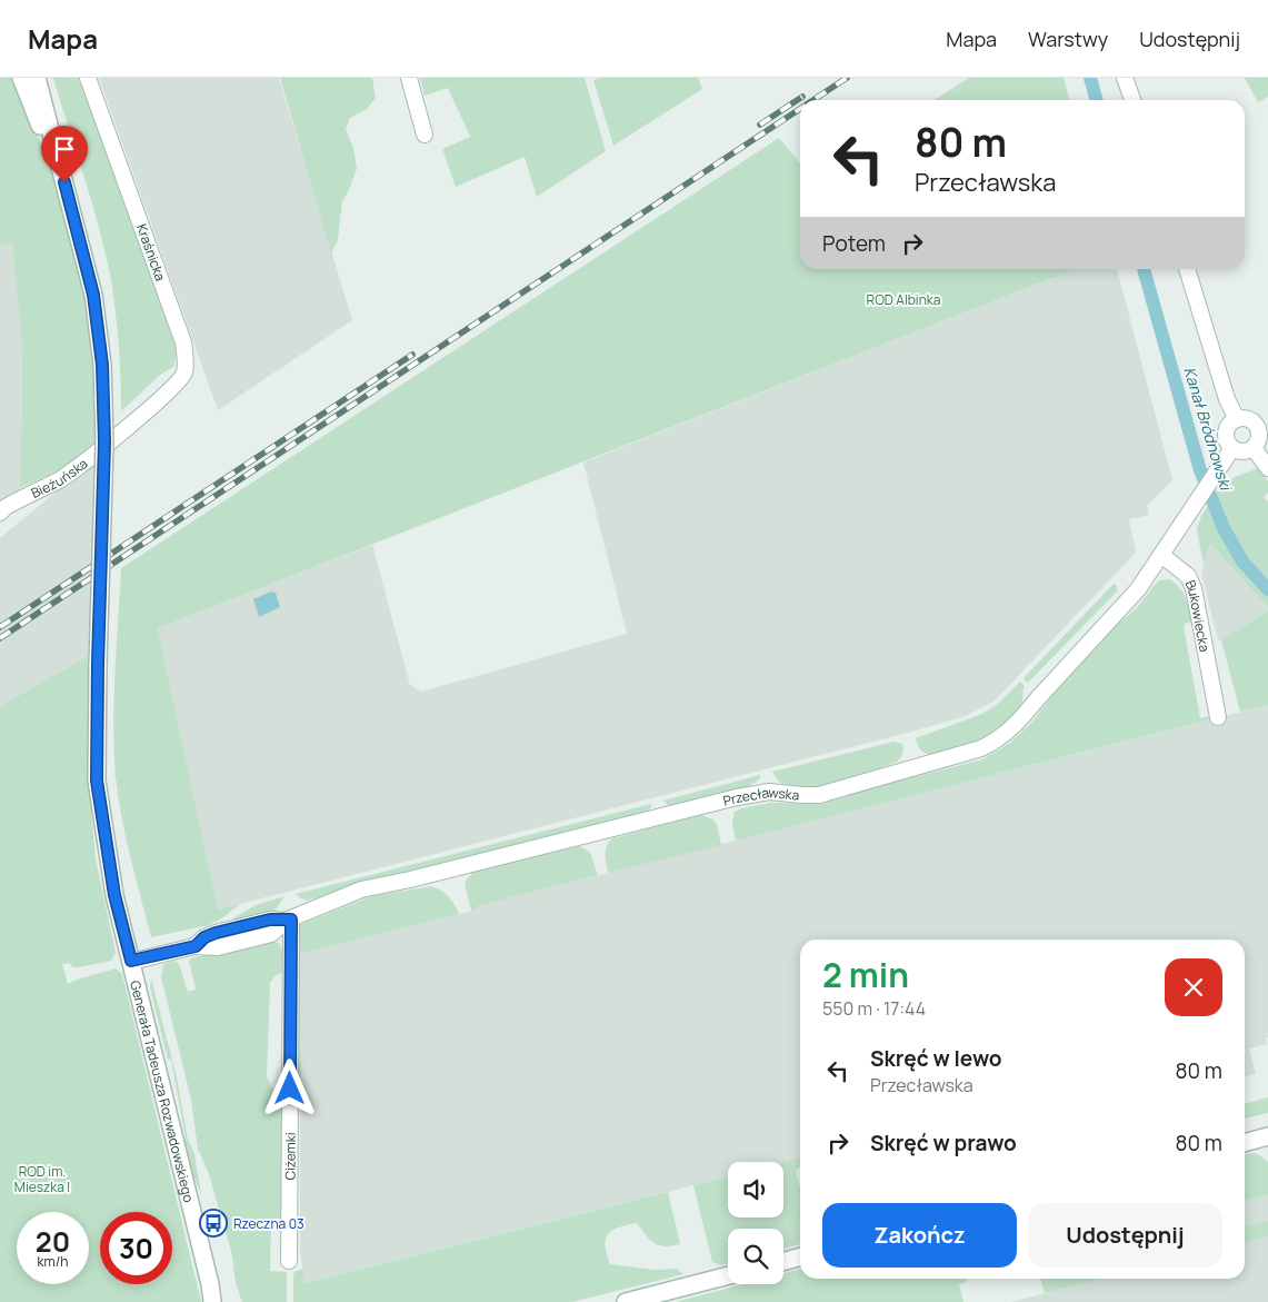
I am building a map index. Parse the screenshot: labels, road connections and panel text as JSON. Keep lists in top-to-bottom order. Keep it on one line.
{"streets":{"street":["Kraśnicka","Bieżuńska","Bukowiecka","Przecławska","Generała Tadeusza Rozwadowskiego","Ciżemki"]},"crossings":[["Kraśnicka","Bieżuńska"],["Bukowiecka","Przecławska"],["Przecławska","Generała Tadeusza Rozwadowskiego"],["Przecławska","Ciżemki"]],"water":["Kanał Bródnowski"],"parks":["ROD Albinka","ROD im. Mieszka I"],"places":{"bus stop":["Rzeczna 03"]},"page":{"header":"Mapa","nav":["Mapa","Warstwy","Udostępnij"],"turn":["80 m","Przecławska"],"then":"Potem","heading":["2 min","550 m · 17:44"],"list":[{"name":"Skręć w lewo","note":"Przecławska","value":"80 m"},{"name":"Skręć w prawo","value":"80 m"}],"buttons":["Zakończ","Udostępnij"],"speed":"20 km/h","limit":"30"}}
